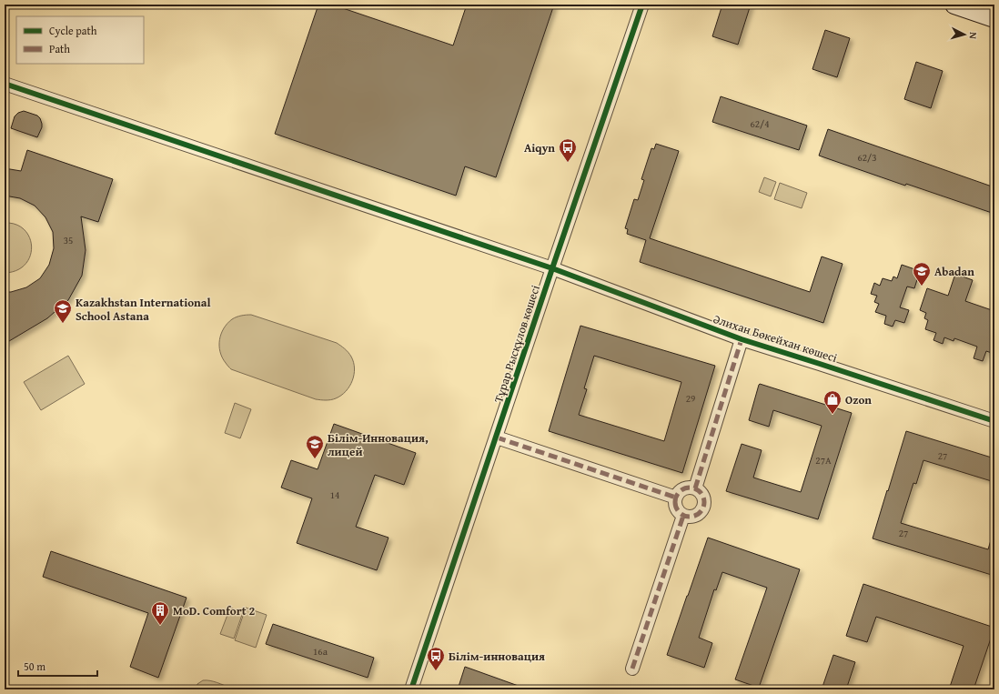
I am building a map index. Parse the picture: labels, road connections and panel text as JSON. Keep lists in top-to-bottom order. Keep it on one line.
{"streets":{"street":["Әлихан Бөкейхан көшесі","Тұрар Рысқұлов көшесі"]},"crossings":[["Әлихан Бөкейхан көшесі","Тұрар Рысқұлов көшесі"]],"places":{"bus stop":["Aiqyn","Білім-инновация"],"school or university":["Abadan","Kazakhstan International School Astana","Білім-Инновация, лицей"],"shop":["Ozon"],"building":["МoD. Comfort 2"]},"house_numbers":["62/4","62/3","35","29","27","27А","14","27","16а"],"legend":["Cycle path","Path"],"scale_bar":"50 m","north":"right"}
